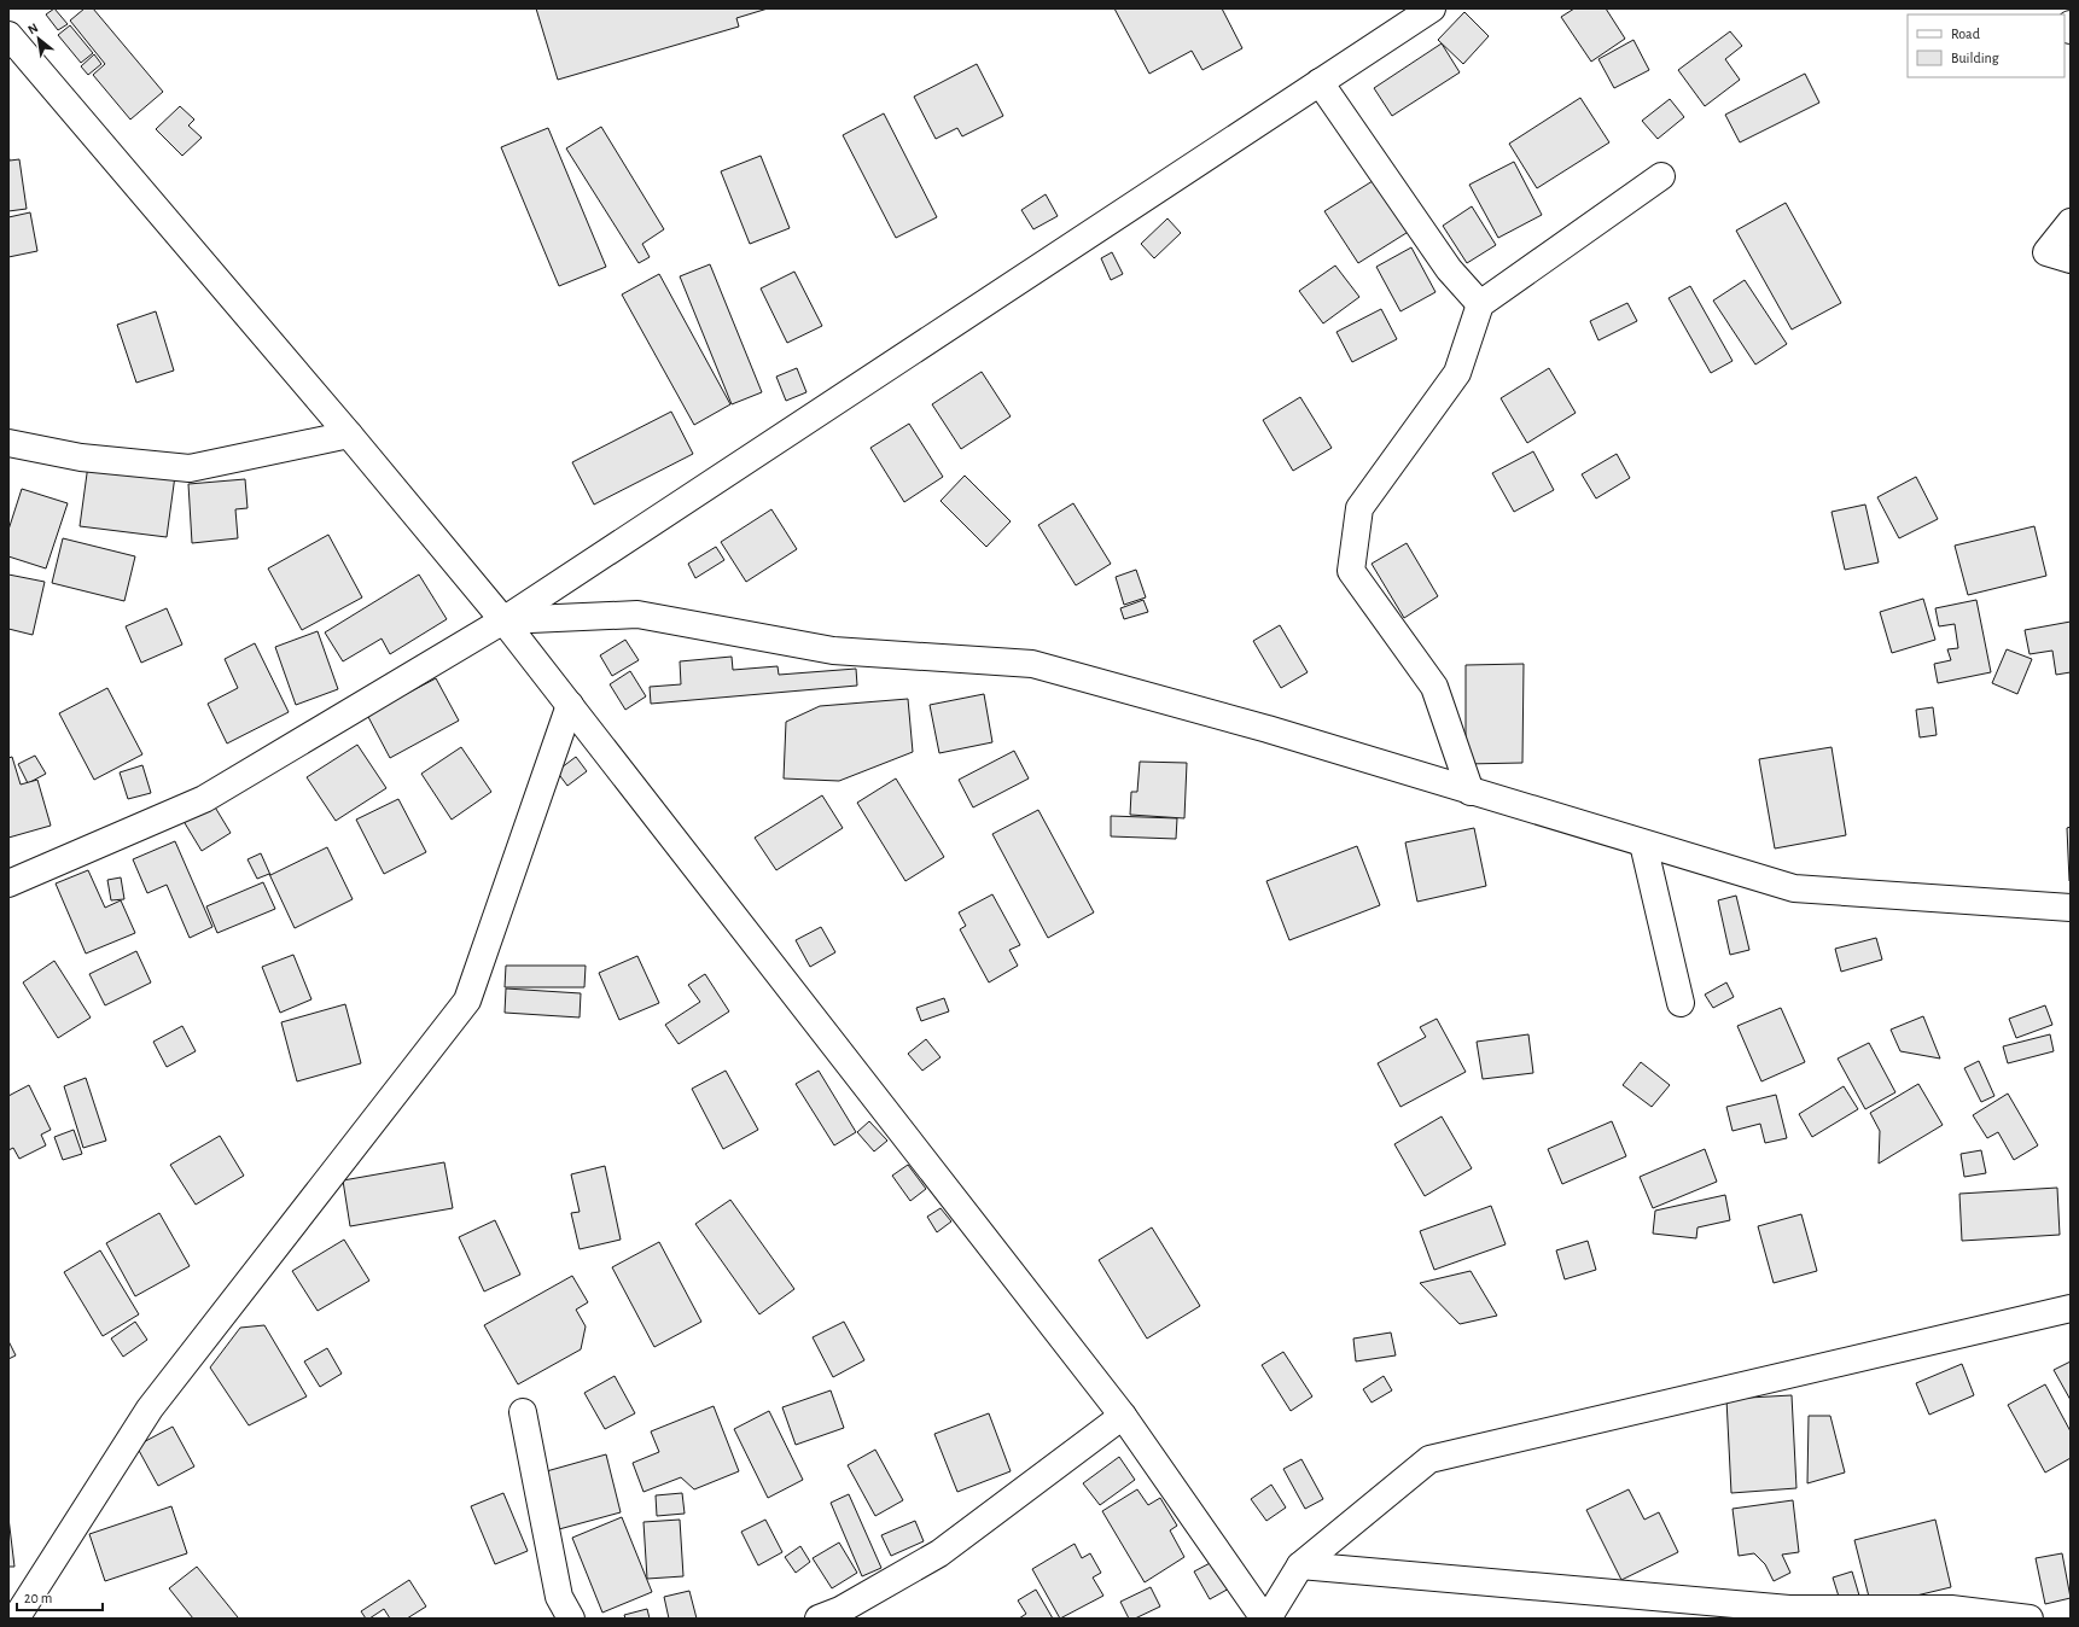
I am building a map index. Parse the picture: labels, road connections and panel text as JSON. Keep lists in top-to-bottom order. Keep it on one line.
{"legend":["Road","Building"],"scale_bar":"20 m","north":"top left"}
